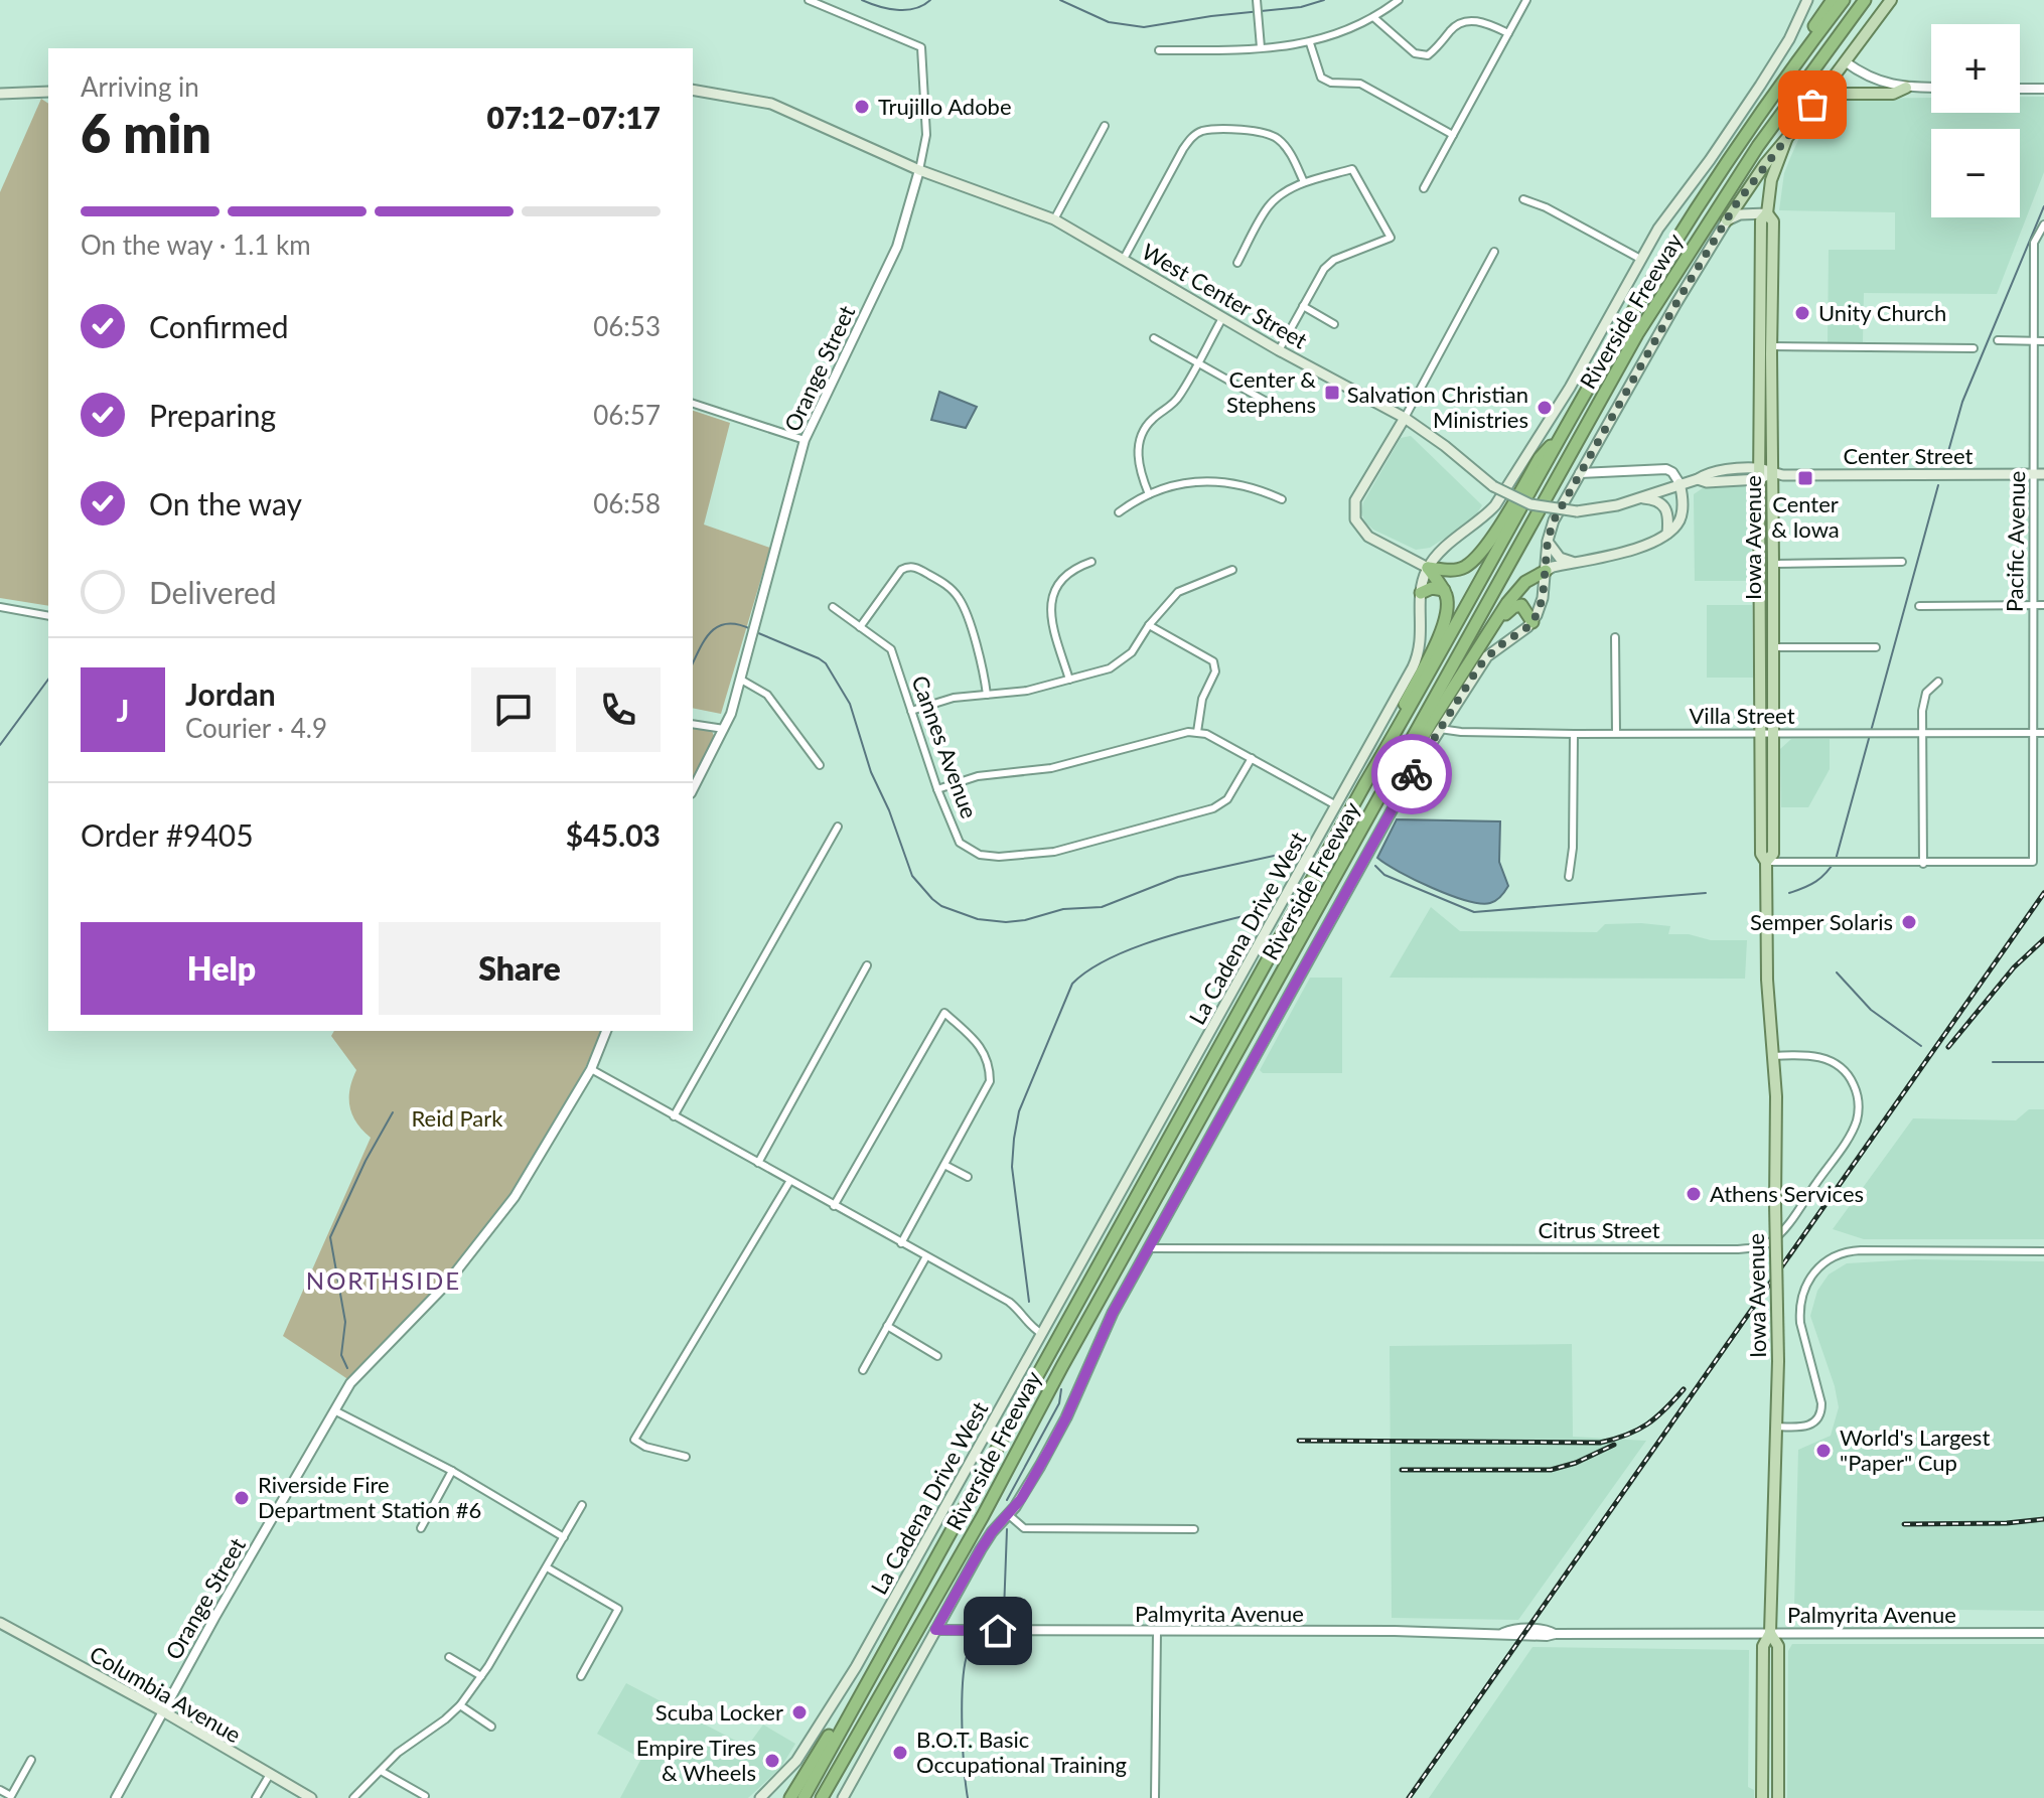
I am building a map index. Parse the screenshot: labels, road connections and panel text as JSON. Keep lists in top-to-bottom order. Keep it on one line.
{"streets":{"highway":["Riverside Freeway"],"main road":["West Center Street","Center Street","Iowa Avenue","La Cadena Drive West","Columbia Avenue"],"street":["Orange Street","Pacific Avenue","Villa Street","Cannes Avenue","Citrus Street","Palmyrita Avenue"]},"crossings":[["West Center Street","Orange Street"],["West Center Street","Center Street"],["Orange Street","Columbia Avenue"],["Center Street","Iowa Avenue"],["Center Street","Pacific Avenue"],["Iowa Avenue","Villa Street"],["Iowa Avenue","Citrus Street"],["Iowa Avenue","Palmyrita Avenue"],["Pacific Avenue","Villa Street"]],"districts":["NORTHSIDE"],"parks":["Reid Park"],"places":{"other":["Trujillo Adobe","Unity Church","Salvation Christian Ministries","Semper Solaris","Athens Services","World's Largest \"Paper\" Cup","Riverside Fire Department Station #6","Scuba Locker","B.O.T. Basic Occupational Training","Empire Tires & Wheels"],"transit":["Center & Stephens","Center & Iowa"]},"page":{"map_buttons":["+","−"],"heading":["6 min","Arriving in","07:12–07:17"],"panel":["Jordan","Courier · 4.9","Order #9405","$45.03"],"bar":"On the way · 1.1 km","list":[["Confirmed","06:53"],["Preparing","06:57"],["On the way","06:58"],"Delivered"],"round":"J","buttons":["Help","Share"]}}
